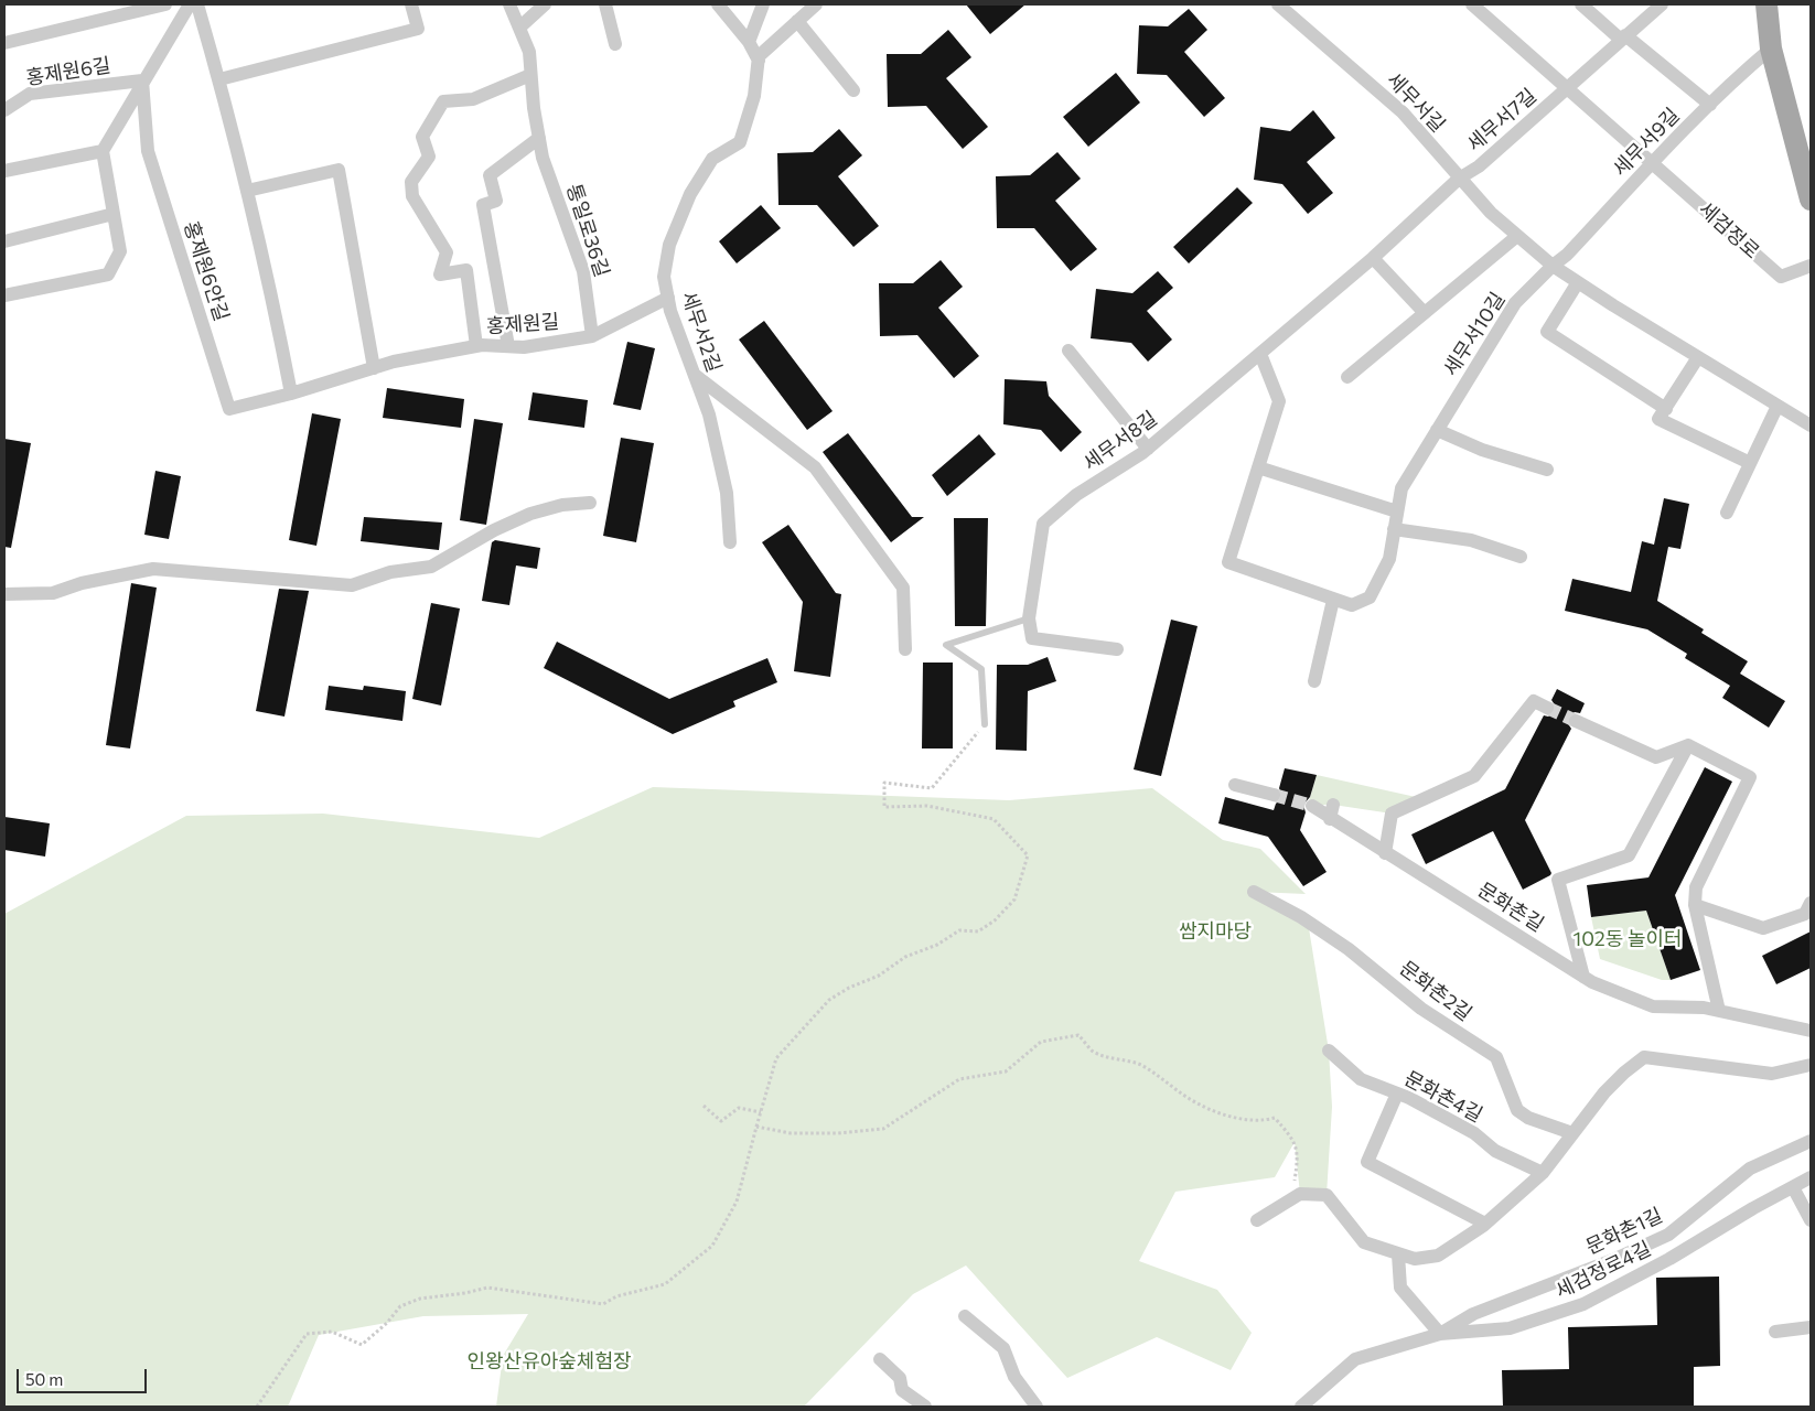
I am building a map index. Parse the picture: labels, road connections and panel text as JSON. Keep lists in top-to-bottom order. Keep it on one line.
{"streets":{"street":["홍제원6길","세무서길","세무서7길","세무서9길","통일로36길","세검정로","홍제원6안길","홍제원길","세무서2길","세무서10길","세무서8길","문화촌길","문화촌2길","문화촌4길","문화촌1길","세검정로4길"]},"crossings":[["홍제원6길","홍제원6안길"],["세무서길","세무서7길"],["세무서길","세무서9길"],["세무서길","세무서10길"],["세무서길","세무서8길"],["세무서7길","세무서8길"],["세무서9길","세검정로"],["세무서9길","세무서10길"],["통일로36길","홍제원길"],["홍제원6안길","홍제원길"],["홍제원길","세무서2길"],["세무서10길","세무서8길"],["문화촌1길","세검정로4길"]],"parks":["쌈지마당","102동 놀이터","인왕산유아숲체험장"],"scale_bar":"50 m"}
